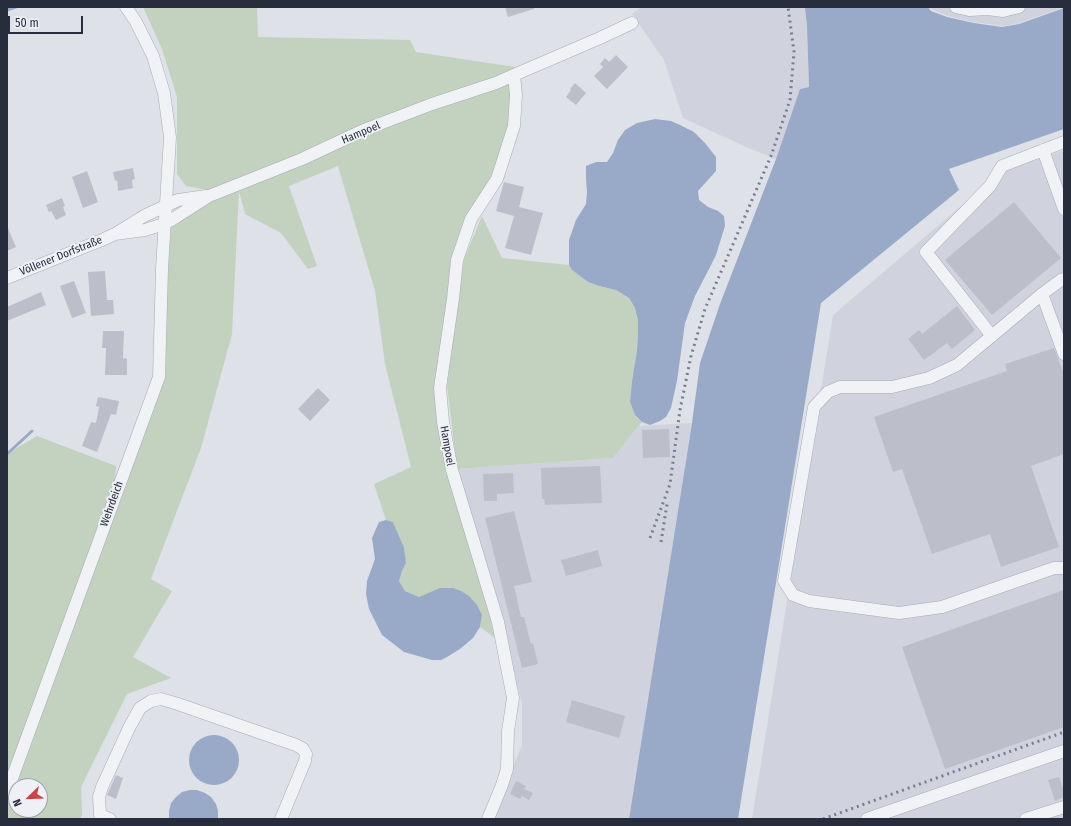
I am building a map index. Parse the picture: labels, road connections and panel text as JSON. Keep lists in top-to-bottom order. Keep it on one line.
{"streets":{"street":["Hampoel","Völlener Dorfstraße","Wehrdeich"]},"crossings":[["Hampoel","Völlener Dorfstraße"],["Hampoel","Wehrdeich"],["Völlener Dorfstraße","Wehrdeich"]],"scale_bar":"50 m","north":"bottom left"}
